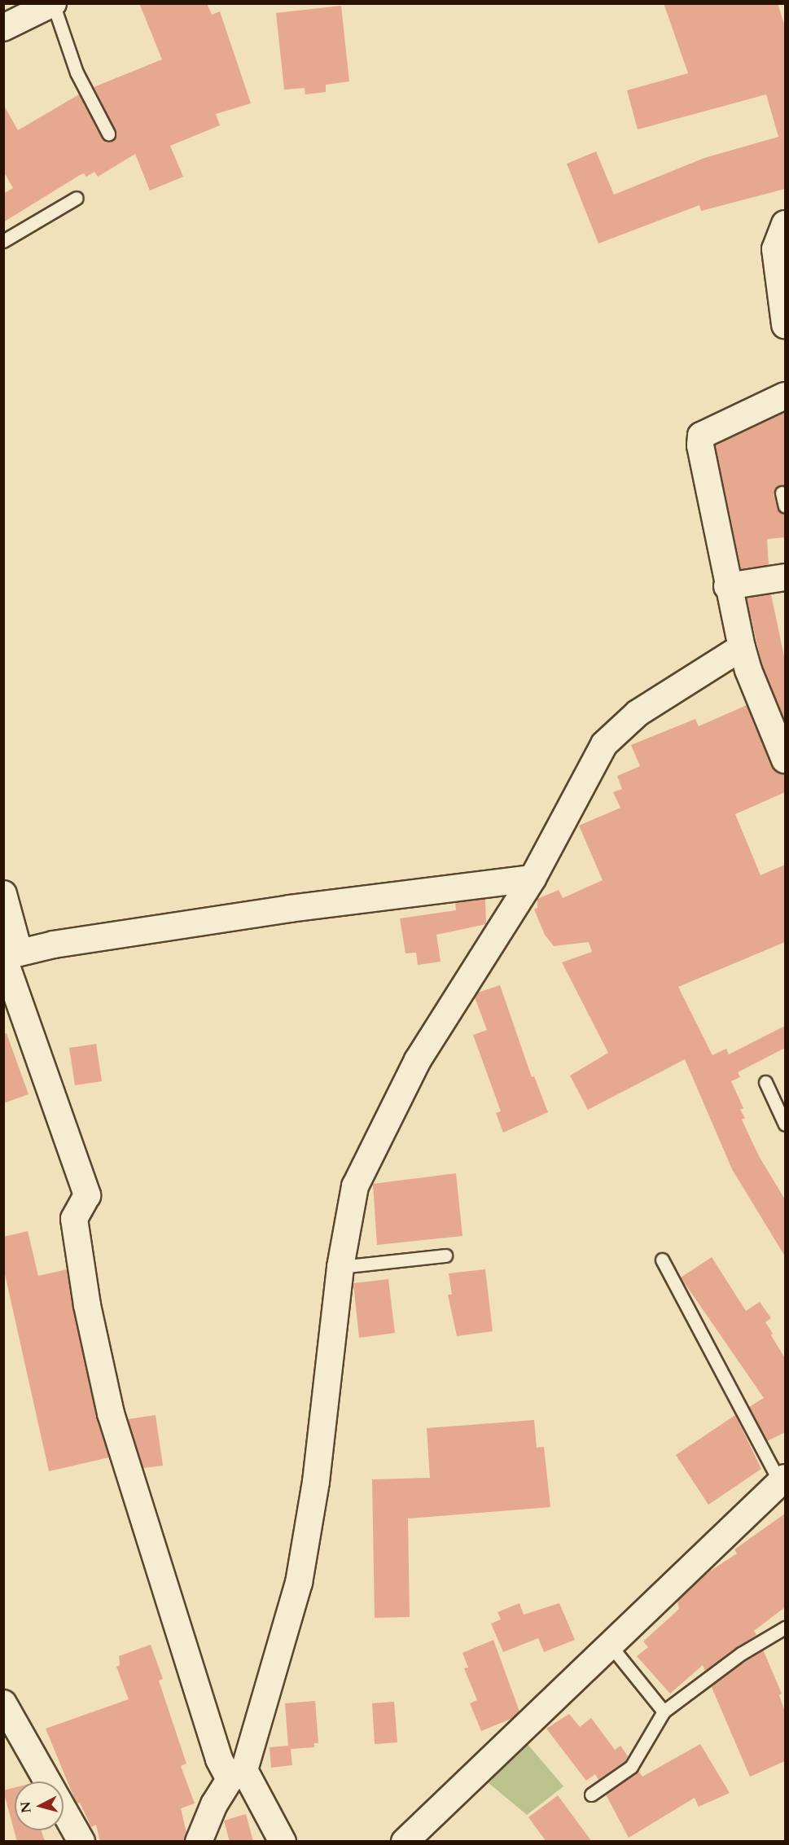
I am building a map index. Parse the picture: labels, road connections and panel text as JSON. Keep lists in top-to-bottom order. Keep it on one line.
{"north":"left"}
